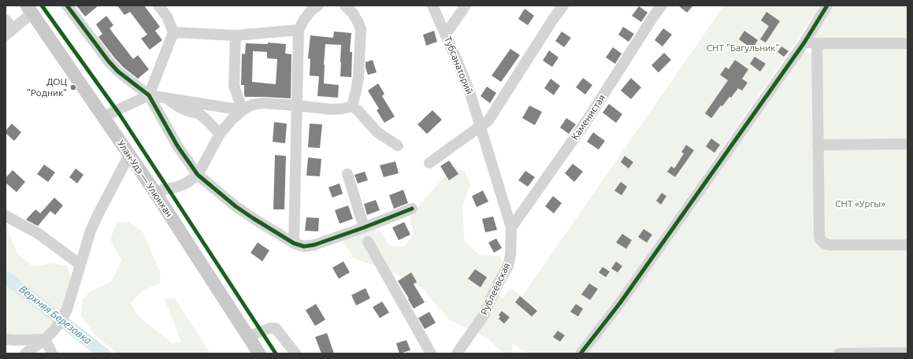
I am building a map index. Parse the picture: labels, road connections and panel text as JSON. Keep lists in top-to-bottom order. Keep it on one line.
{"streets":{"main road":["Улан-Удэ — Улюнхан"],"street":["Тубсанаторий","Каменистая","Рублеёвская"]},"crossings":[["Тубсанаторий","Рублеёвская"],["Каменистая","Рублеёвская"]],"water":["Верхняя Березовка"],"parks":["СНТ \"Багульник\"","СНТ «Ургы»"],"places":["ДОЦ \"Родник\""]}
